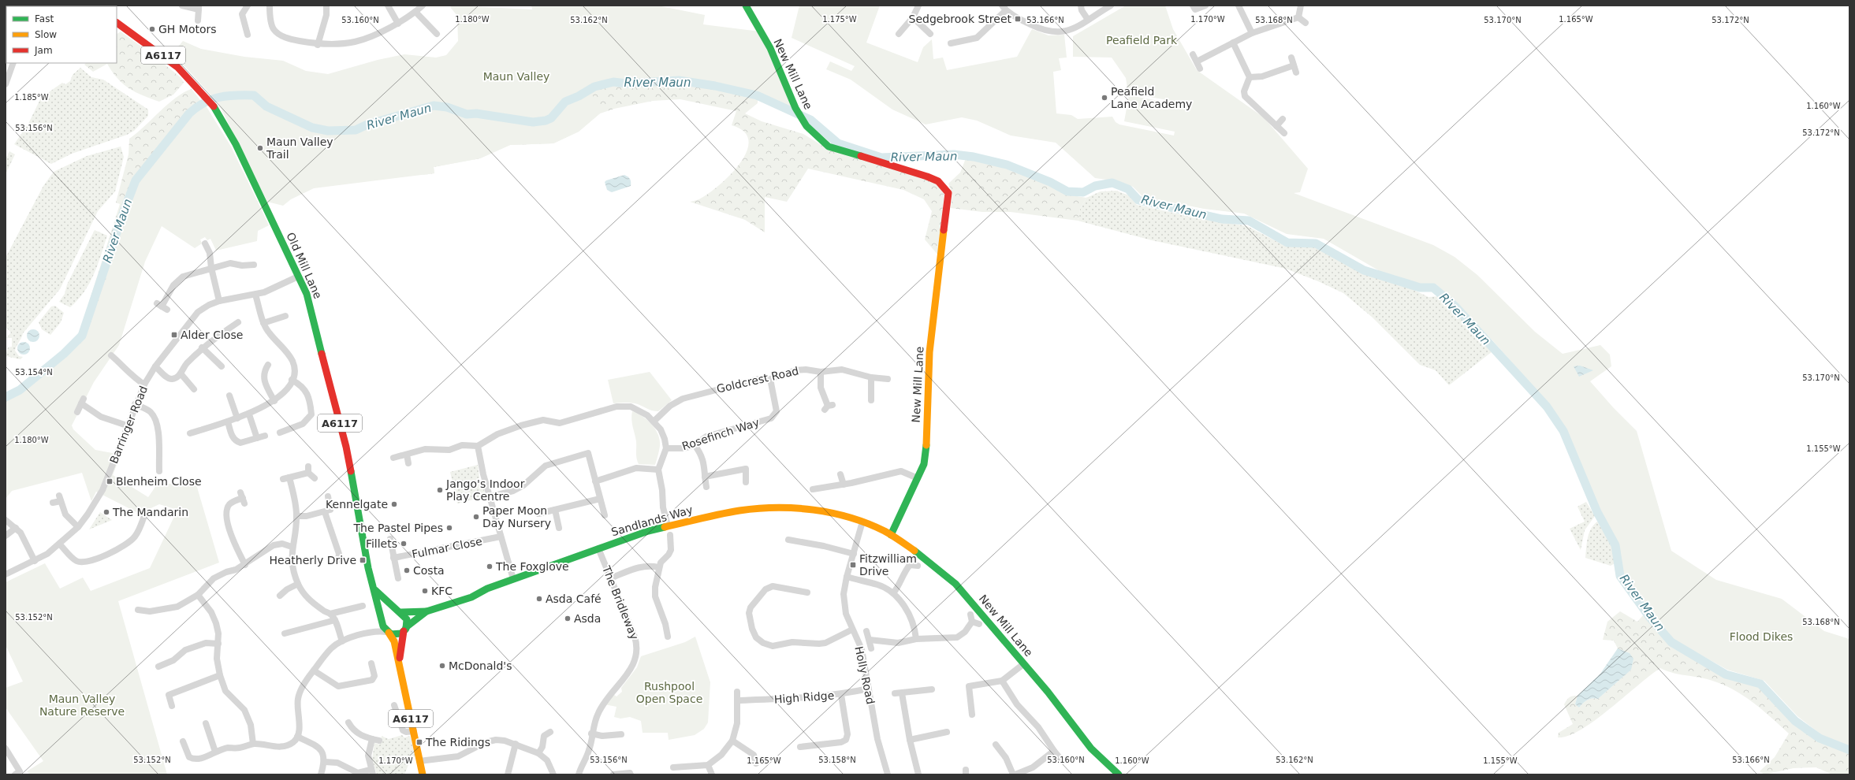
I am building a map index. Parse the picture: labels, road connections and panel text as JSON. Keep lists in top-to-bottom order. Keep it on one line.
{"streets":{"street":["A6117","New Mill Lane","Old Mill Lane","Goldcrest Road","Barringer Road","Rosefinch Way","Sandlands Way","Fulmar Close","The Bridleway","Holly Road","High Ridge"]},"crossings":[["New Mill Lane","Sandlands Way"],["Old Mill Lane","Barringer Road"],["Goldcrest Road","Rosefinch Way"],["Sandlands Way","The Bridleway"],["Sandlands Way","Holly Road"],["Holly Road","High Ridge"]],"water":["River Maun"],"parks":["Peafield Park","Maun Valley","Flood Dikes","Rushpool Open Space","Maun Valley Nature Reserve"],"places":{"transit":["Sedgebrook Street","Alder Close","Blenheim Close","Heatherly Drive","Fitzwilliam Drive","The Ridings"],"other":["GH Motors","Peafield Lane Academy","Maun Valley Trail","Jango's Indoor Play Centre","Kennelgate","The Mandarin","Paper Moon Day Nursery","The Pastel Pipes","Fillets","The Foxglove","Costa","KFC","Asda Café","Asda","McDonald's"]},"legend":["Fast","Slow","Jam"],"coordinates":["1.180°W","1.175°W","1.170°W","1.165°W","53.160°N","53.162°N","53.166°N","53.168°N","53.170°N","53.172°N","1.185°W","1.160°W","53.156°N","53.154°N","1.155°W","53.152°N","53.158°N"]}
